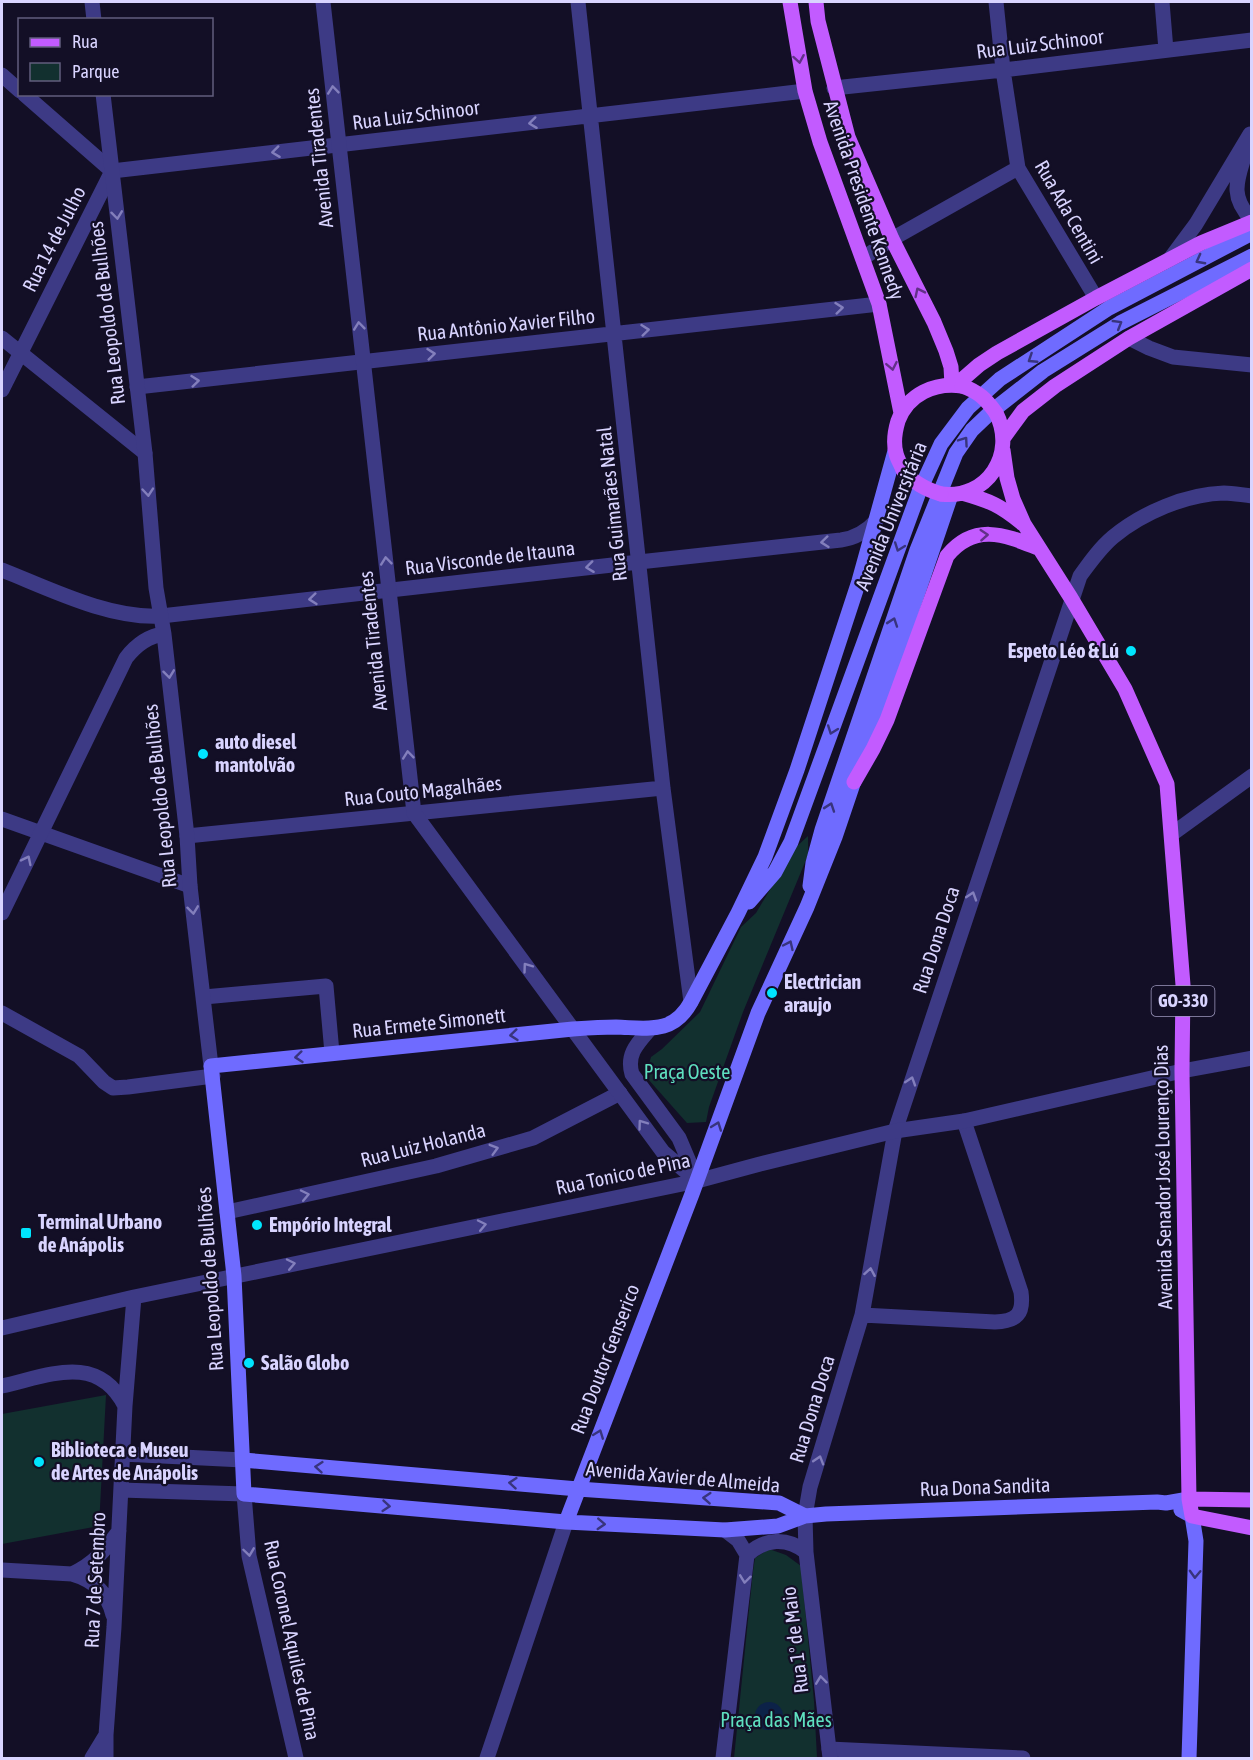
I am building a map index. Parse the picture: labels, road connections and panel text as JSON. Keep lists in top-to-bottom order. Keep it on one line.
{"streets":{"main road":["Avenida Presidente Kennedy","Rua Leopoldo de Bulhões","Avenida Universitária","GO-330","Rua Ermete Simonett","Avenida Senador José Lourenço Dias","Rua Doutor Genserico","Avenida Xavier de Almeida","Rua Dona Sandita"],"street":["Rua Luiz Schinoor","Avenida Tiradentes","Rua Ada Centini","Rua 14 de Julho","Rua Antônio Xavier Filho","Rua Guimarães Natal","Rua Visconde de Itauna","Rua Couto Magalhães","Rua Dona Doca","Rua Luiz Holanda","Rua Tonico de Pina","Rua 7 de Setembro","Rua Coronel Aquiles de Pina","Rua 1º de Maio"]},"crossings":[["Rua Luiz Schinoor","Avenida Tiradentes"],["Rua Luiz Schinoor","Avenida Presidente Kennedy"],["Rua Luiz Schinoor","Rua Ada Centini"],["Rua Luiz Schinoor","Rua 14 de Julho"],["Rua Luiz Schinoor","Rua Leopoldo de Bulhões"],["Rua Luiz Schinoor","Rua Guimarães Natal"],["Avenida Tiradentes","Rua Antônio Xavier Filho"],["Avenida Tiradentes","Avenida Universitária"],["Avenida Tiradentes","Rua Visconde de Itauna"],["Avenida Tiradentes","Rua Couto Magalhães"],["Avenida Tiradentes","Rua Ermete Simonett"],["Avenida Tiradentes","Rua Luiz Holanda"],["Avenida Tiradentes","Rua Tonico de Pina"],["Avenida Tiradentes","Rua Doutor Genserico"],["Avenida Presidente Kennedy","Rua Antônio Xavier Filho"],["Avenida Presidente Kennedy","Avenida Universitária"],["Avenida Presidente Kennedy","Avenida Senador José Lourenço Dias"],["Rua 14 de Julho","Rua Leopoldo de Bulhões"],["Rua Leopoldo de Bulhões","Rua Antônio Xavier Filho"],["Rua Leopoldo de Bulhões","Rua Visconde de Itauna"],["Rua Leopoldo de Bulhões","Rua Couto Magalhães"],["Rua Leopoldo de Bulhões","Rua Ermete Simonett"],["Rua Leopoldo de Bulhões","Rua Luiz Holanda"],["Rua Leopoldo de Bulhões","Rua Tonico de Pina"],["Rua Leopoldo de Bulhões","Avenida Xavier de Almeida"],["Rua Leopoldo de Bulhões","Rua Coronel Aquiles de Pina"],["Rua Antônio Xavier Filho","Rua Guimarães Natal"],["Rua Guimarães Natal","Avenida Universitária"],["Rua Guimarães Natal","Rua Visconde de Itauna"],["Rua Guimarães Natal","Rua Couto Magalhães"],["Avenida Universitária","Rua Visconde de Itauna"],["Avenida Universitária","Rua Ermete Simonett"],["Avenida Universitária","Rua Tonico de Pina"],["Avenida Universitária","Avenida Senador José Lourenço Dias"],["Avenida Universitária","Rua Doutor Genserico"],["Rua Dona Doca","Rua Tonico de Pina"],["Rua Dona Doca","Avenida Senador José Lourenço Dias"],["Rua Dona Doca","Avenida Xavier de Almeida"],["Rua Dona Doca","Rua Dona Sandita"],["Rua Dona Doca","Rua 1º de Maio"],["Rua Tonico de Pina","Avenida Senador José Lourenço Dias"],["Rua Tonico de Pina","Rua Doutor Genserico"],["Rua Tonico de Pina","Rua 7 de Setembro"],["Avenida Senador José Lourenço Dias","Rua Dona Sandita"],["Rua Doutor Genserico","Avenida Xavier de Almeida"],["Avenida Xavier de Almeida","Rua Dona Sandita"],["Avenida Xavier de Almeida","Rua 7 de Setembro"],["Avenida Xavier de Almeida","Rua Coronel Aquiles de Pina"],["Avenida Xavier de Almeida","Rua 1º de Maio"],["Rua Dona Sandita","Rua 1º de Maio"]],"one_way":["Rua Luiz Schinoor","Avenida Tiradentes","Rua Leopoldo de Bulhões","Rua Antônio Xavier Filho","Rua Visconde de Itauna","Rua Dona Doca","Rua Ermete Simonett","Rua Luiz Holanda","Rua Tonico de Pina","Rua Doutor Genserico","Rua Coronel Aquiles de Pina"],"parks":["Praça Oeste","Praça das Mães"],"places":{"other":["Espeto Léo & Lú","auto diesel mantolvão","Electrician araujo","Empório Integral","Salão Globo","Biblioteca e Museu de Artes de Anápolis"],"transit":["Terminal Urbano de Anápolis"]},"legend":["Rua","Parque"]}
